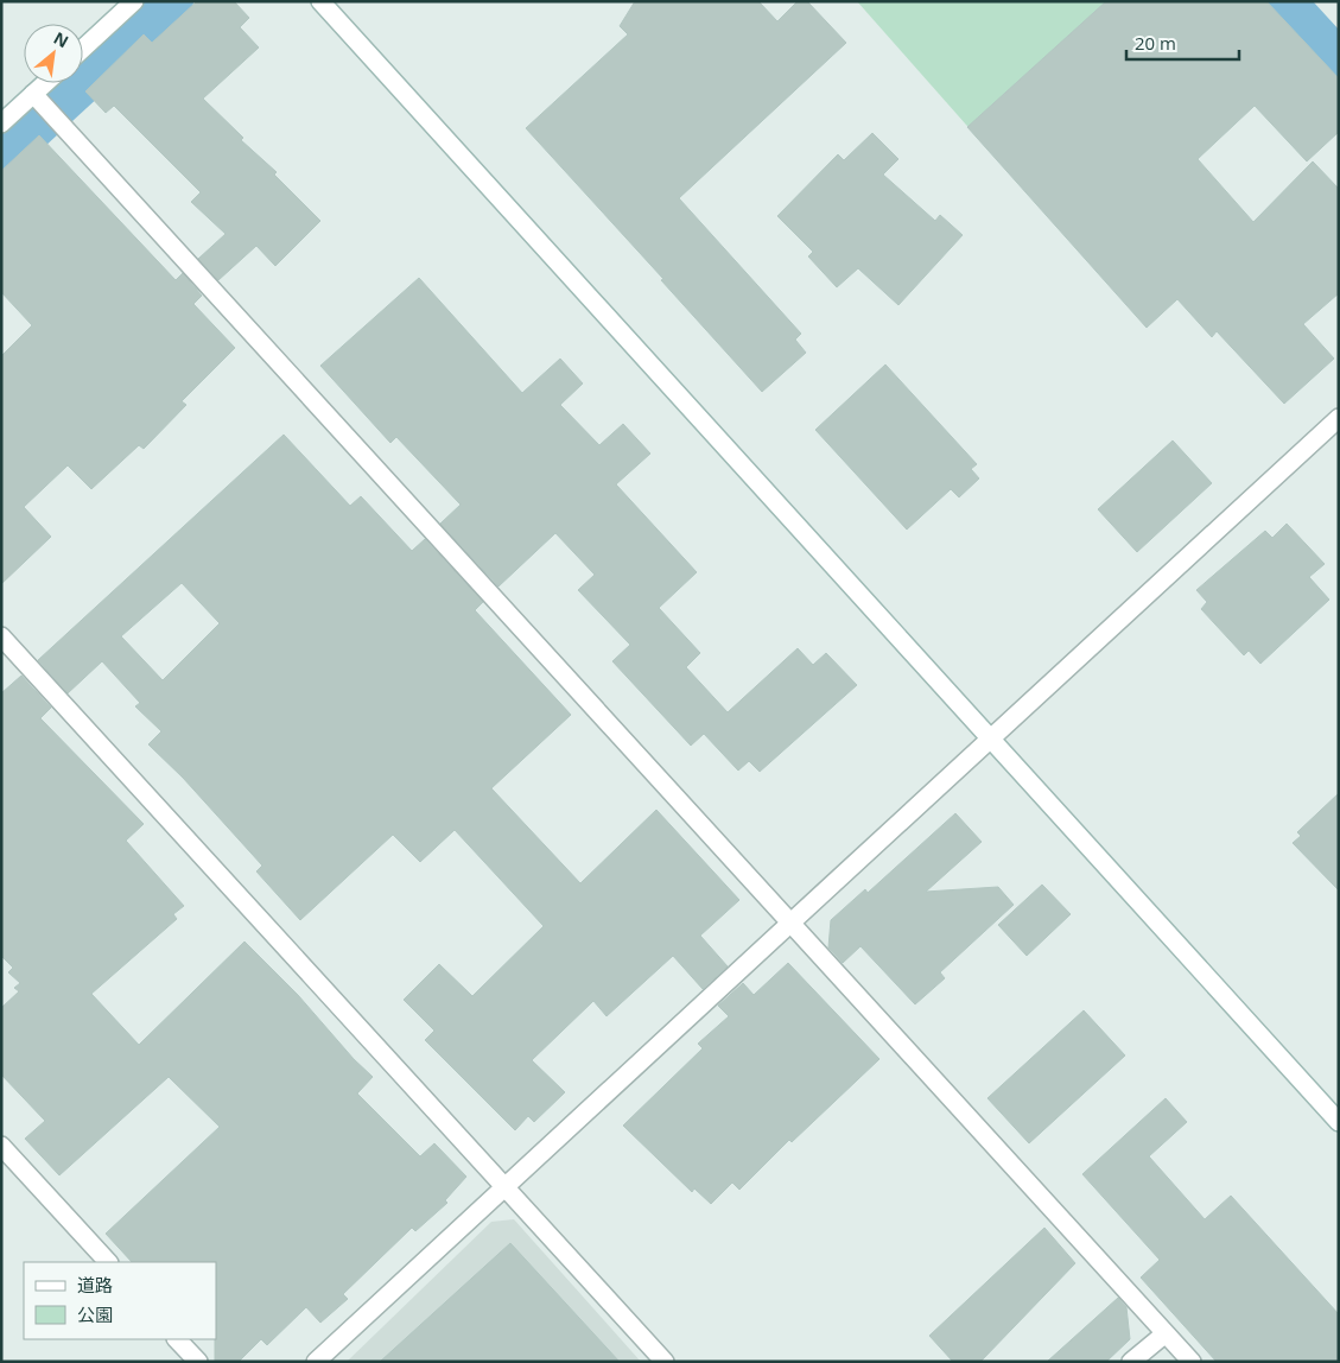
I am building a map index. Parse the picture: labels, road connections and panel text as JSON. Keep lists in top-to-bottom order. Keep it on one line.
{"legend":["道路","公園"],"scale_bar":"20 m","north":"top right"}
